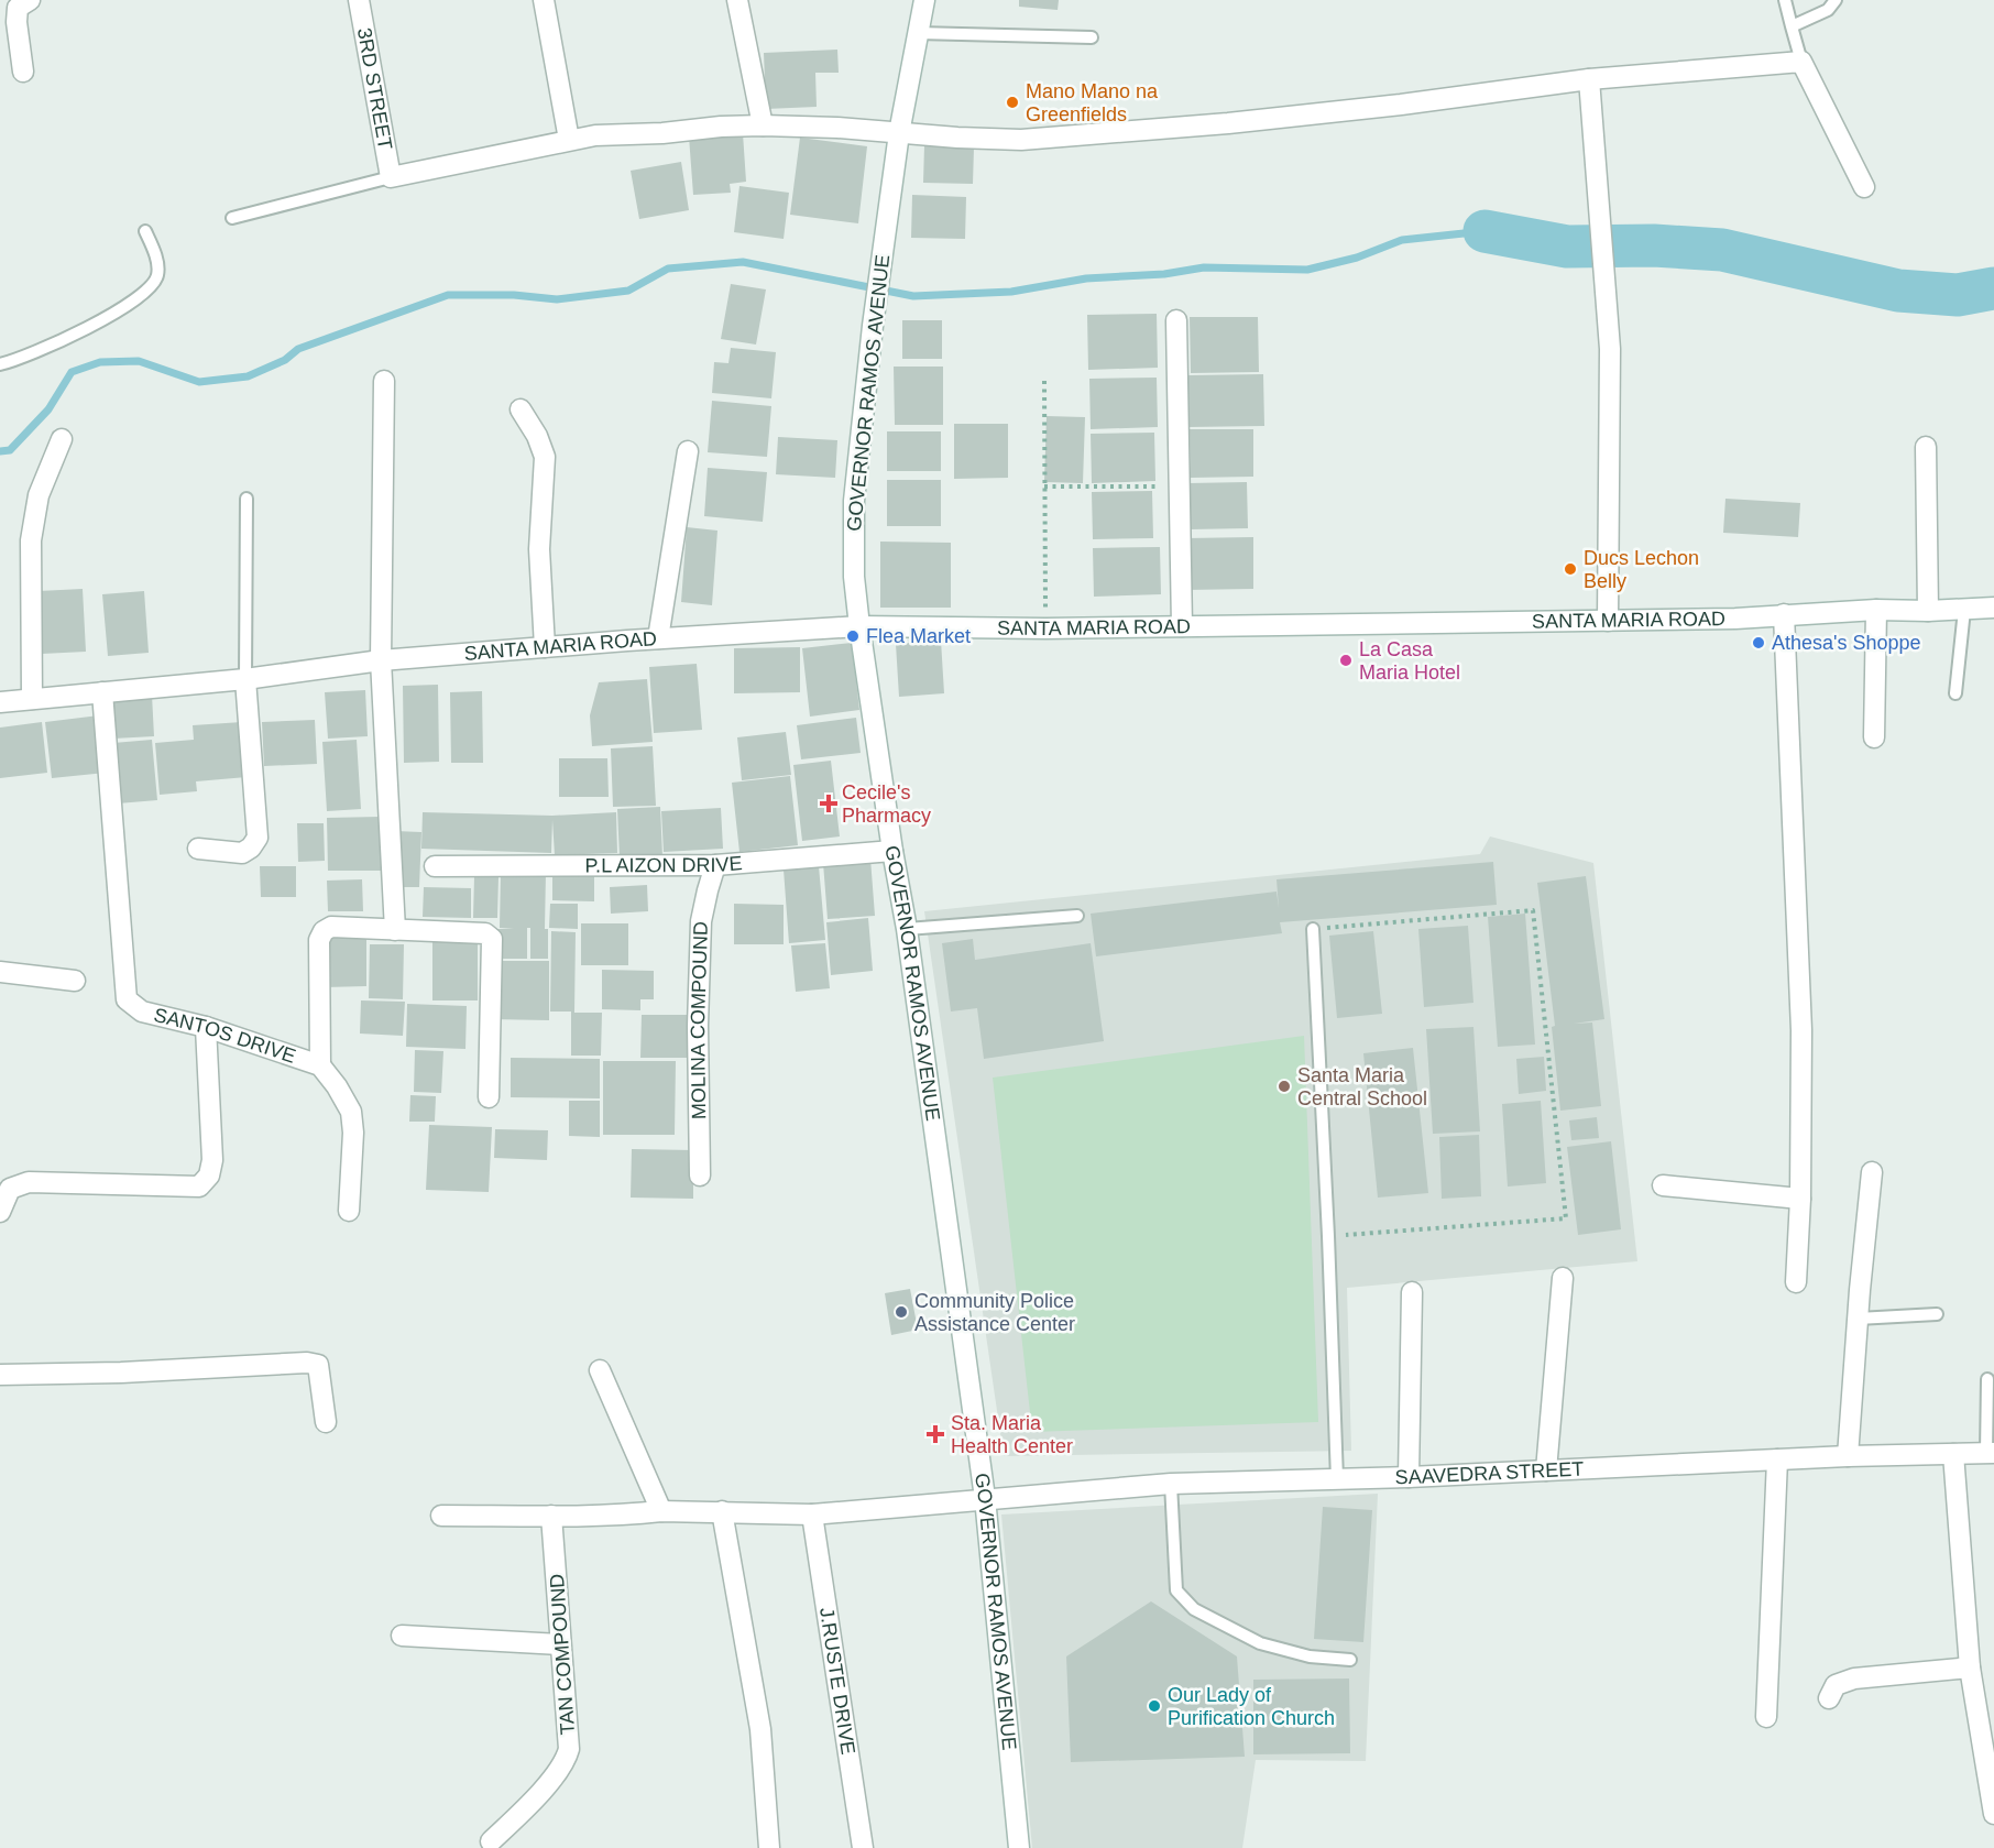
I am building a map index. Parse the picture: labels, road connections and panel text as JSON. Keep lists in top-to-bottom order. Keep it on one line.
{"streets":{"street":["3RD STREET","GOVERNOR RAMOS AVENUE","SANTA MARIA ROAD","P.L AIZON DRIVE","MOLINA COMPOUND","SANTOS DRIVE","SAAVEDRA STREET","TAN COMPOUND","J.RUSTE DRIVE"]},"crossings":[["GOVERNOR RAMOS AVENUE","SANTA MARIA ROAD"],["GOVERNOR RAMOS AVENUE","P.L AIZON DRIVE"],["GOVERNOR RAMOS AVENUE","SAAVEDRA STREET"],["SANTA MARIA ROAD","SANTOS DRIVE"],["P.L AIZON DRIVE","MOLINA COMPOUND"],["SAAVEDRA STREET","TAN COMPOUND"],["SAAVEDRA STREET","J.RUSTE DRIVE"]],"places":{"other":["Mano Mano na Greenfields","Ducs Lechon Belly","Flea Market","Athesa's Shoppe","La Casa Maria Hotel","Santa Maria Central School","Community Police Assistance Center","Our Lady of Purification Church"],"health":["Cecile's Pharmacy","Sta. Maria Health Center"]}}
